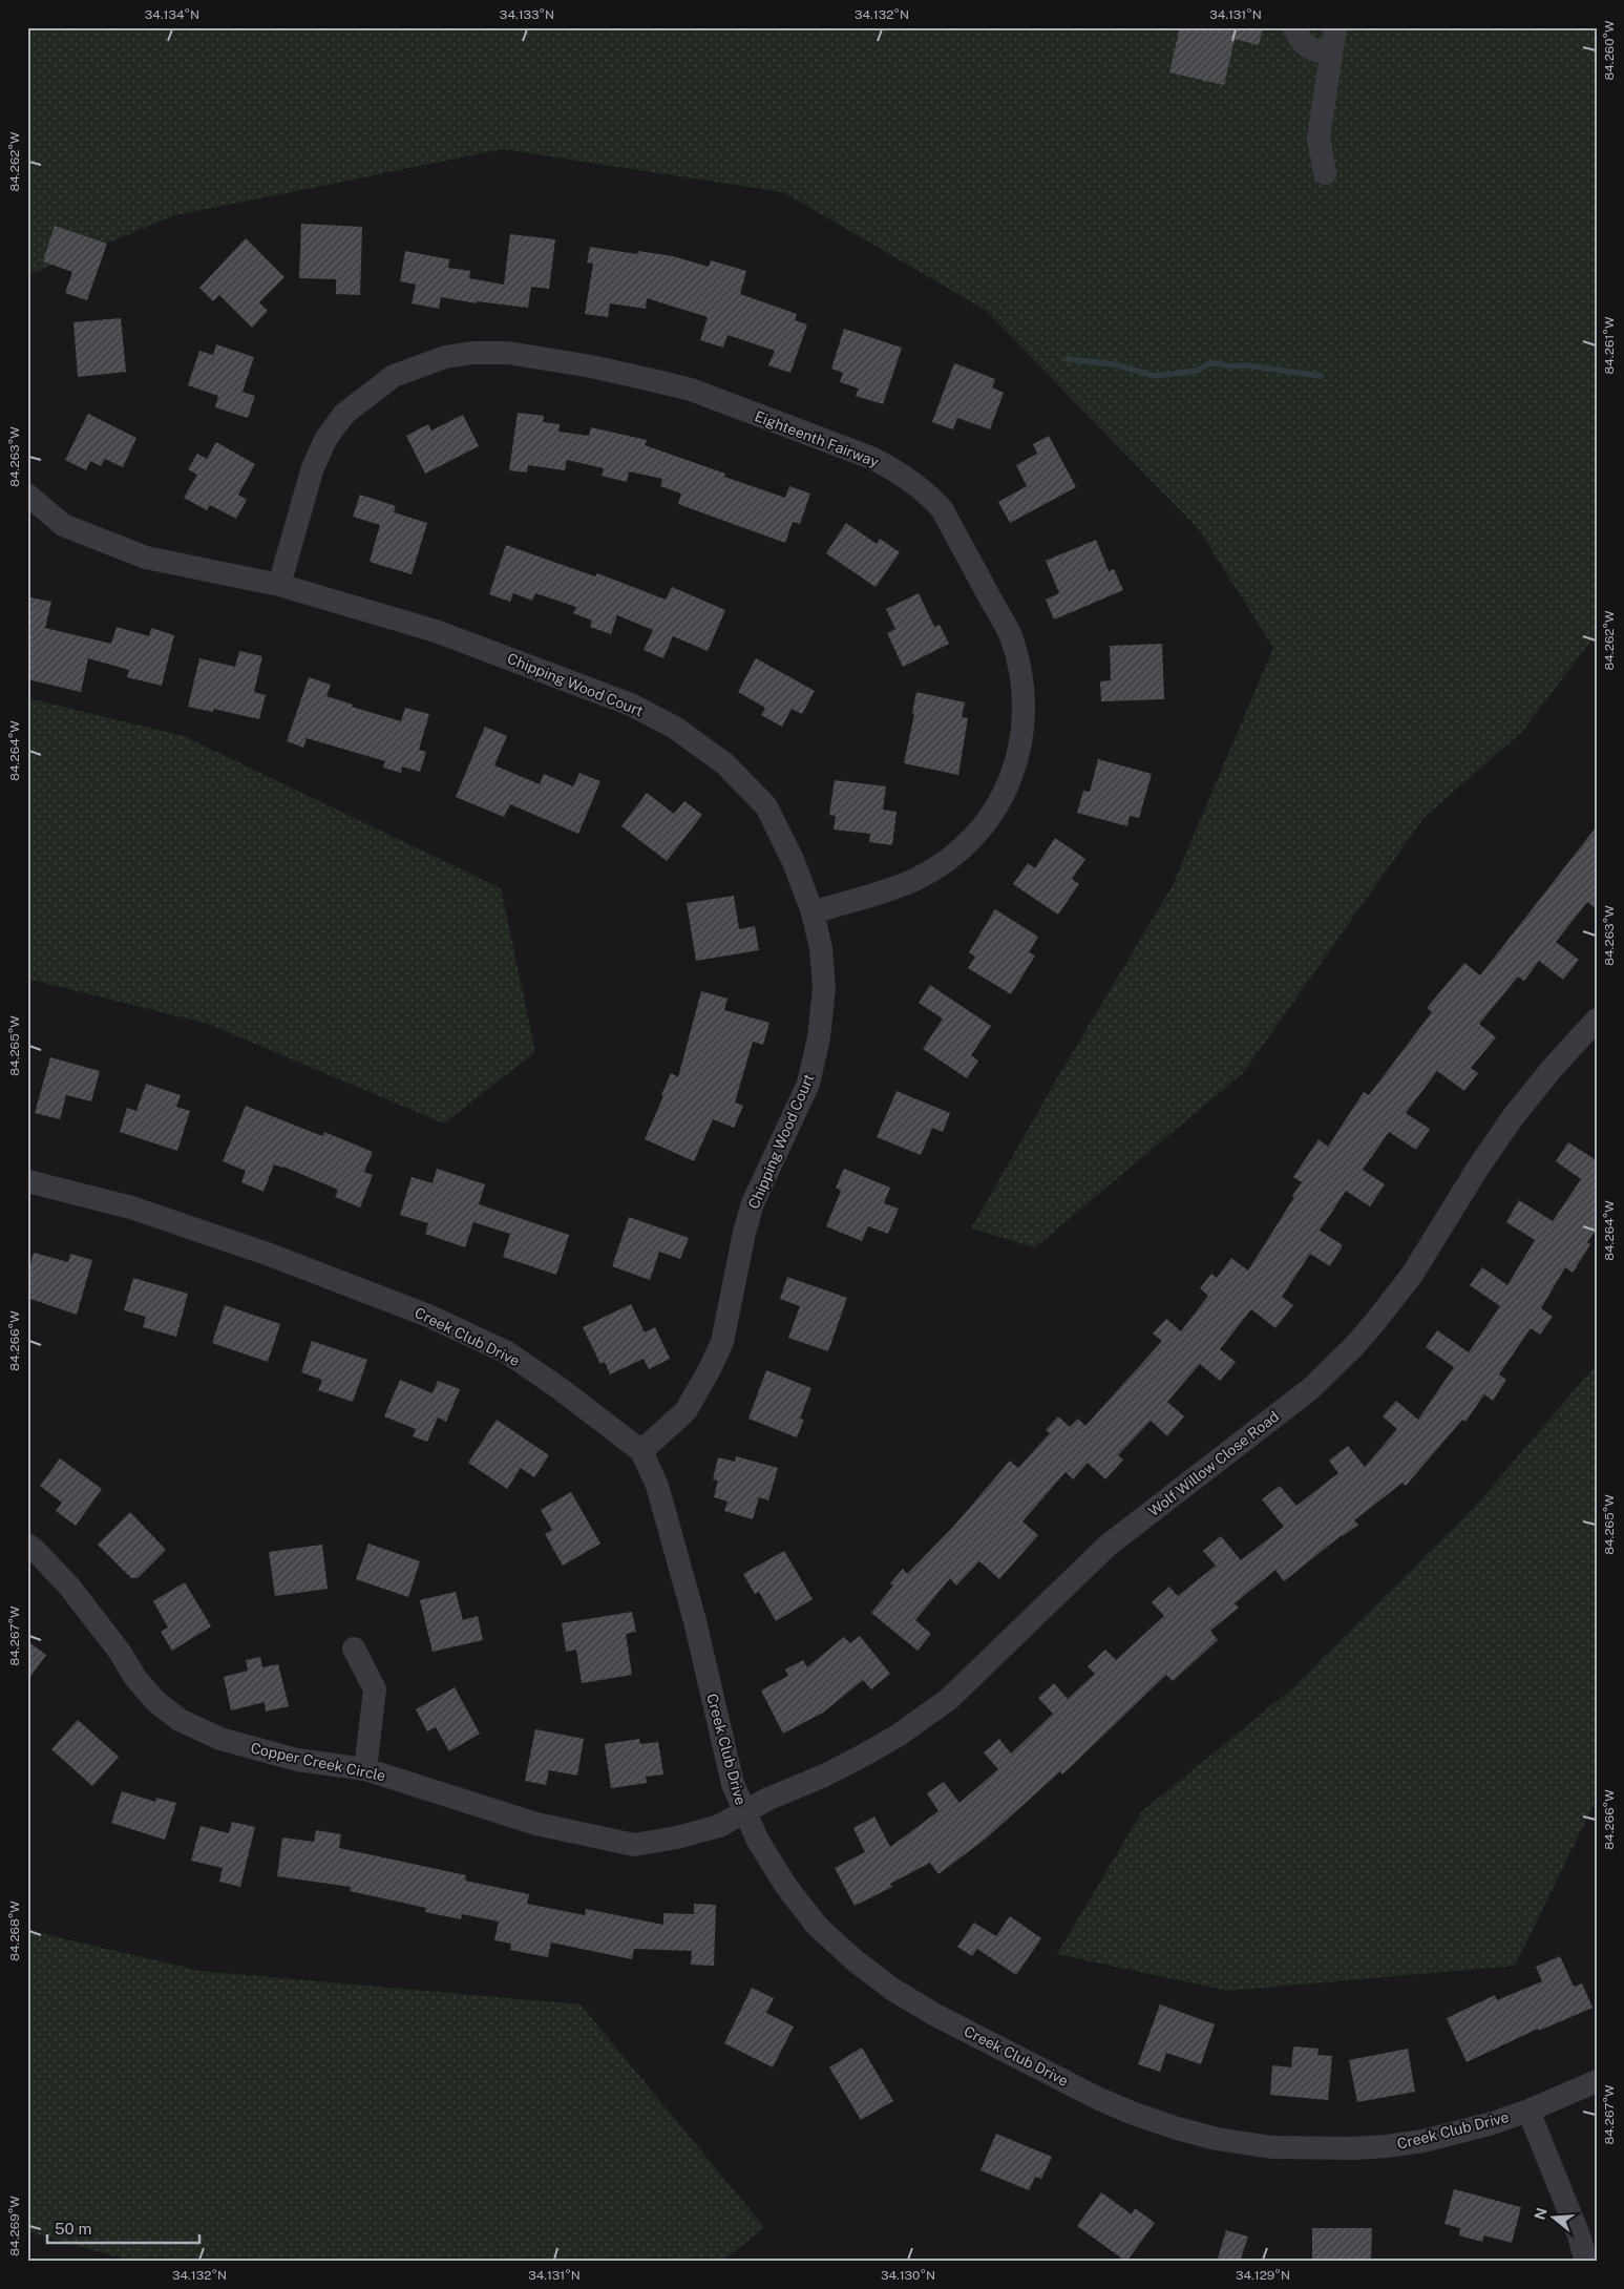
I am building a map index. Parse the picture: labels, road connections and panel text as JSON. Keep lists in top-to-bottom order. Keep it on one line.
{"streets":{"street":["Eighteenth Fairway","Chipping Wood Court","Creek Club Drive","Wolf Willow Close Road","Copper Creek Circle"]},"crossings":[["Eighteenth Fairway","Chipping Wood Court"],["Chipping Wood Court","Creek Club Drive"],["Creek Club Drive","Wolf Willow Close Road"],["Creek Club Drive","Copper Creek Circle"],["Wolf Willow Close Road","Copper Creek Circle"]],"scale_bar":"50 m","north":"left","coordinates":["34.134°N","34.133°N","34.132°N","34.131°N","84.260°W","84.262°W","84.261°W","84.263°W","84.264°W","84.265°W","84.266°W","84.267°W","84.268°W","84.269°W","34.130°N","34.129°N"]}
